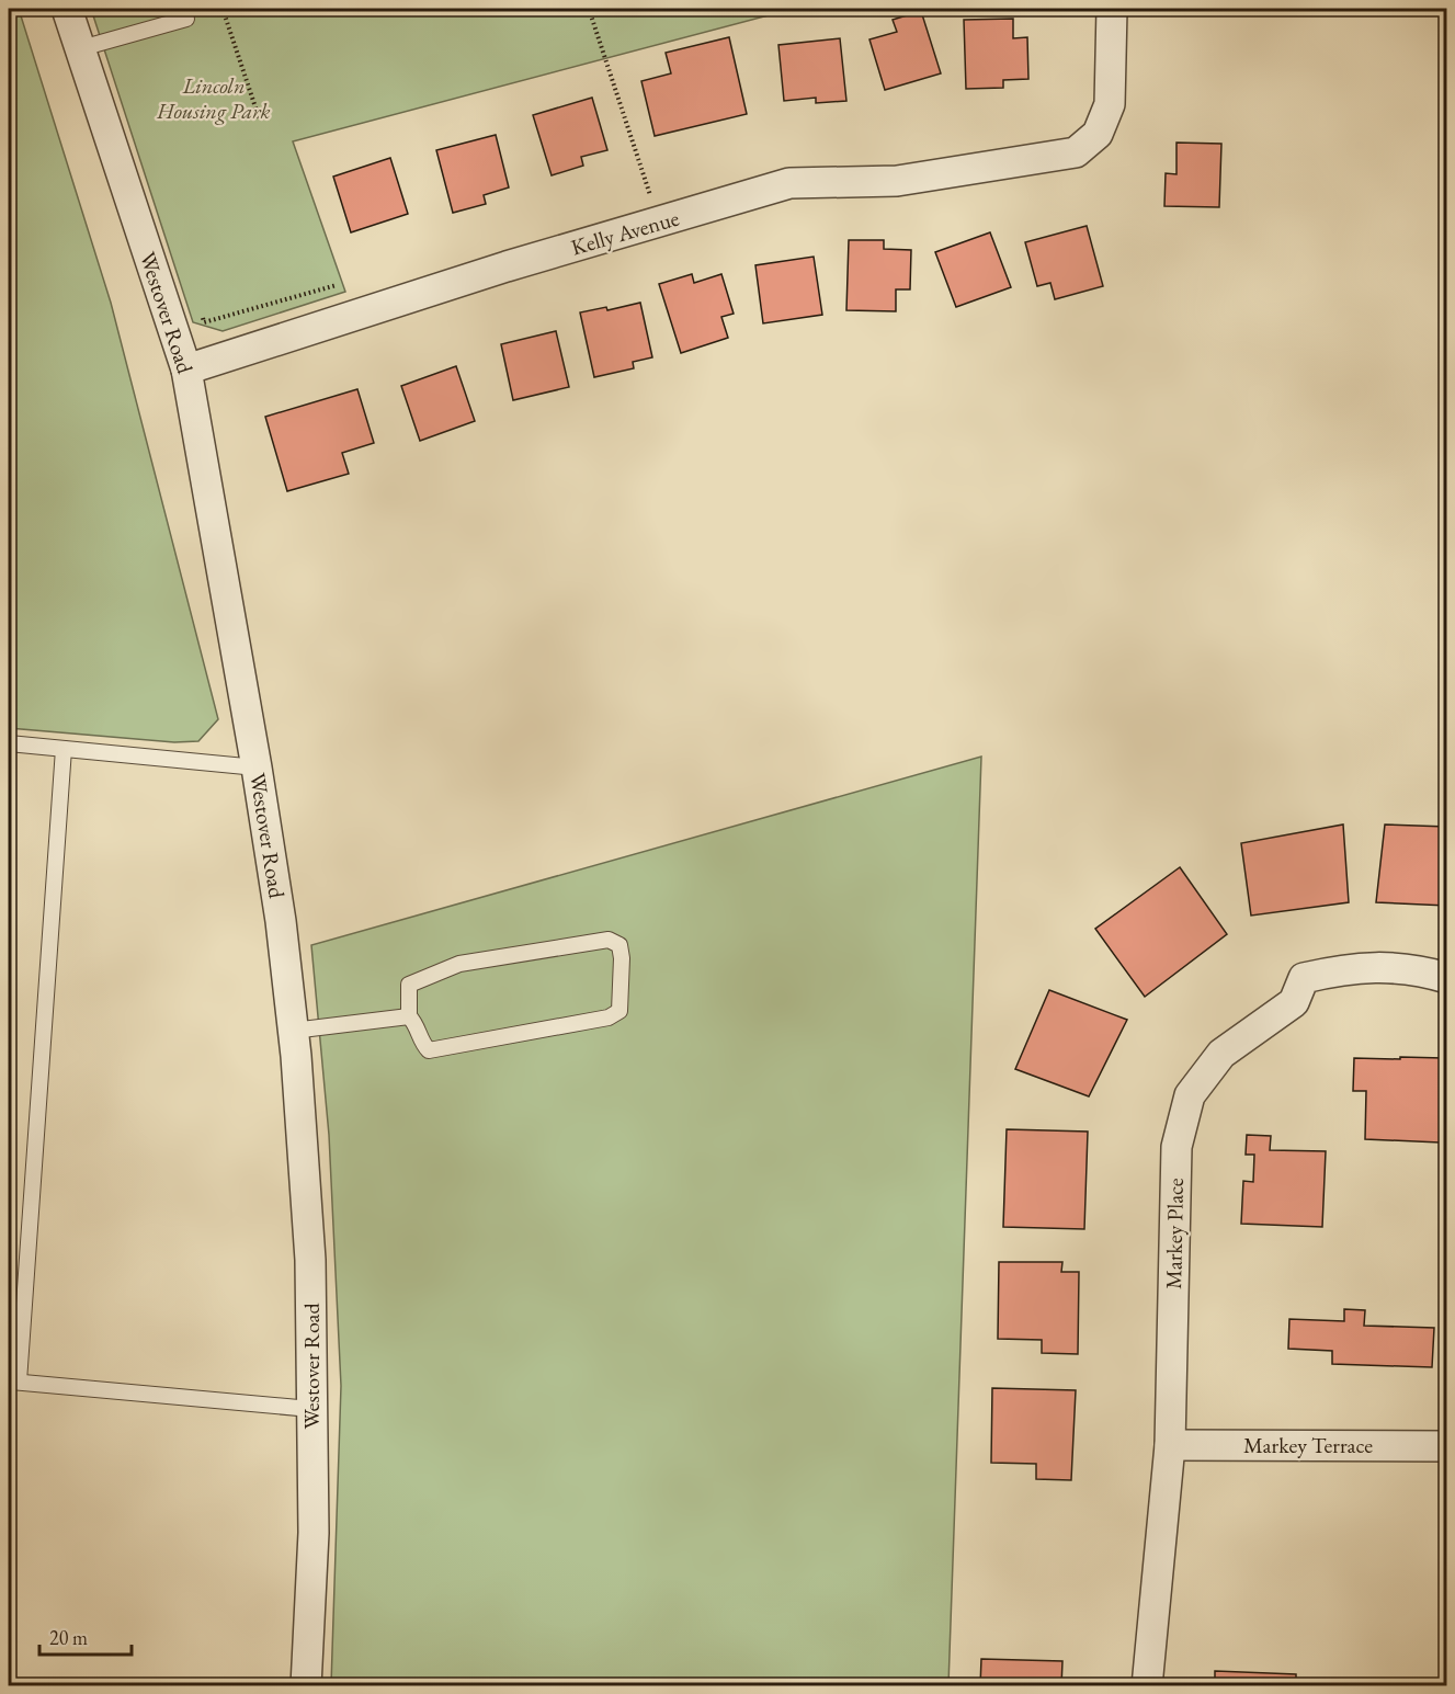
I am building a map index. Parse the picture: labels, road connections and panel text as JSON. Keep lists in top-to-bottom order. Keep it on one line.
{"streets":{"street":["Kelly Avenue","Westover Road","Markey Place","Markey Terrace"]},"crossings":[["Kelly Avenue","Westover Road"],["Markey Place","Markey Terrace"]],"parks":["Lincoln Housing Park"],"scale_bar":"20 m"}
